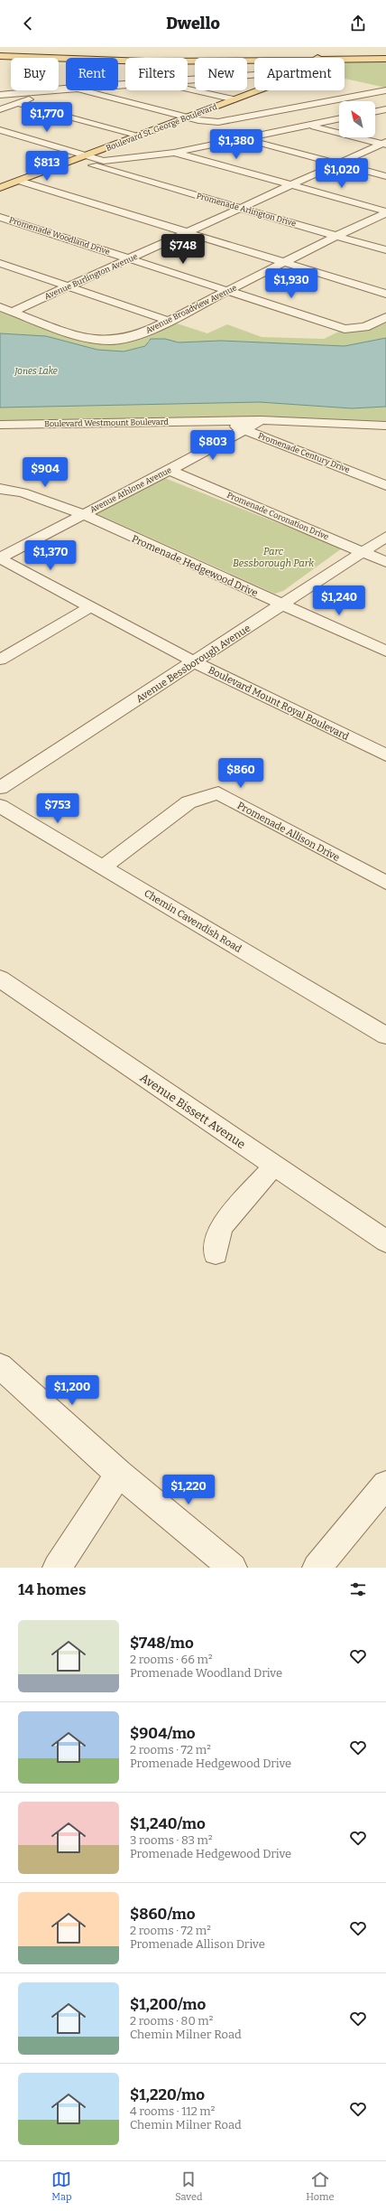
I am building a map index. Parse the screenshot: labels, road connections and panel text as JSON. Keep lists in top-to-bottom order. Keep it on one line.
{"streets":{"main road":["Boulevard St. George Boulevard"],"street":["Promenade Arlington Drive","Promenade Woodland Drive","Avenue Burlington Avenue","Avenue Broadview Avenue","Boulevard Westmount Boulevard","Promenade Century Drive","Avenue Athlone Avenue","Promenade Coronation Drive","Promenade Hedgewood Drive","Avenue Bessborough Avenue","Boulevard Mount Royal Boulevard","Promenade Allison Drive","Chemin Cavendish Road","Avenue Bissett Avenue"]},"crossings":[["Boulevard St. George Boulevard","Promenade Arlington Drive"],["Promenade Arlington Drive","Avenue Burlington Avenue"],["Promenade Arlington Drive","Avenue Broadview Avenue"],["Promenade Woodland Drive","Avenue Burlington Avenue"],["Promenade Woodland Drive","Avenue Broadview Avenue"],["Avenue Burlington Avenue","Avenue Broadview Avenue"],["Boulevard Westmount Boulevard","Promenade Century Drive"],["Boulevard Westmount Boulevard","Avenue Athlone Avenue"],["Promenade Century Drive","Avenue Athlone Avenue"],["Avenue Athlone Avenue","Promenade Coronation Drive"],["Avenue Athlone Avenue","Promenade Hedgewood Drive"],["Avenue Athlone Avenue","Boulevard Mount Royal Boulevard"],["Promenade Coronation Drive","Avenue Bessborough Avenue"],["Promenade Hedgewood Drive","Avenue Bessborough Avenue"],["Avenue Bessborough Avenue","Boulevard Mount Royal Boulevard"],["Promenade Allison Drive","Chemin Cavendish Road"]],"water":["Jones Lake"],"parks":["Parc Bessborough Park"],"north":"top left","page":{"header":"Dwello","chip":["Buy","Rent","Filters","New","Apartment"],"price":["$1,770","$1,380","$813","$1,020","$748","$1,930","$803","$904","$1,370","$1,240","$860","$753","$1,200","$1,220"],"heading":"14 homes","list":[{"name":"$748/mo","note":"2 rooms · 66 m² · Promenade Woodland Drive"},{"name":"$904/mo","note":"2 rooms · 72 m² · Promenade Hedgewood Drive"},{"name":"$1,240/mo","note":"3 rooms · 83 m² · Promenade Hedgewood Drive"},{"name":"$860/mo","note":"2 rooms · 72 m² · Promenade Allison Drive"},{"name":"$1,200/mo","note":"2 rooms · 80 m² · Chemin Milner Road"},{"name":"$1,220/mo","note":"4 rooms · 112 m² · Chemin Milner Road"}],"tabs":["Map","Saved","Home"]}}
